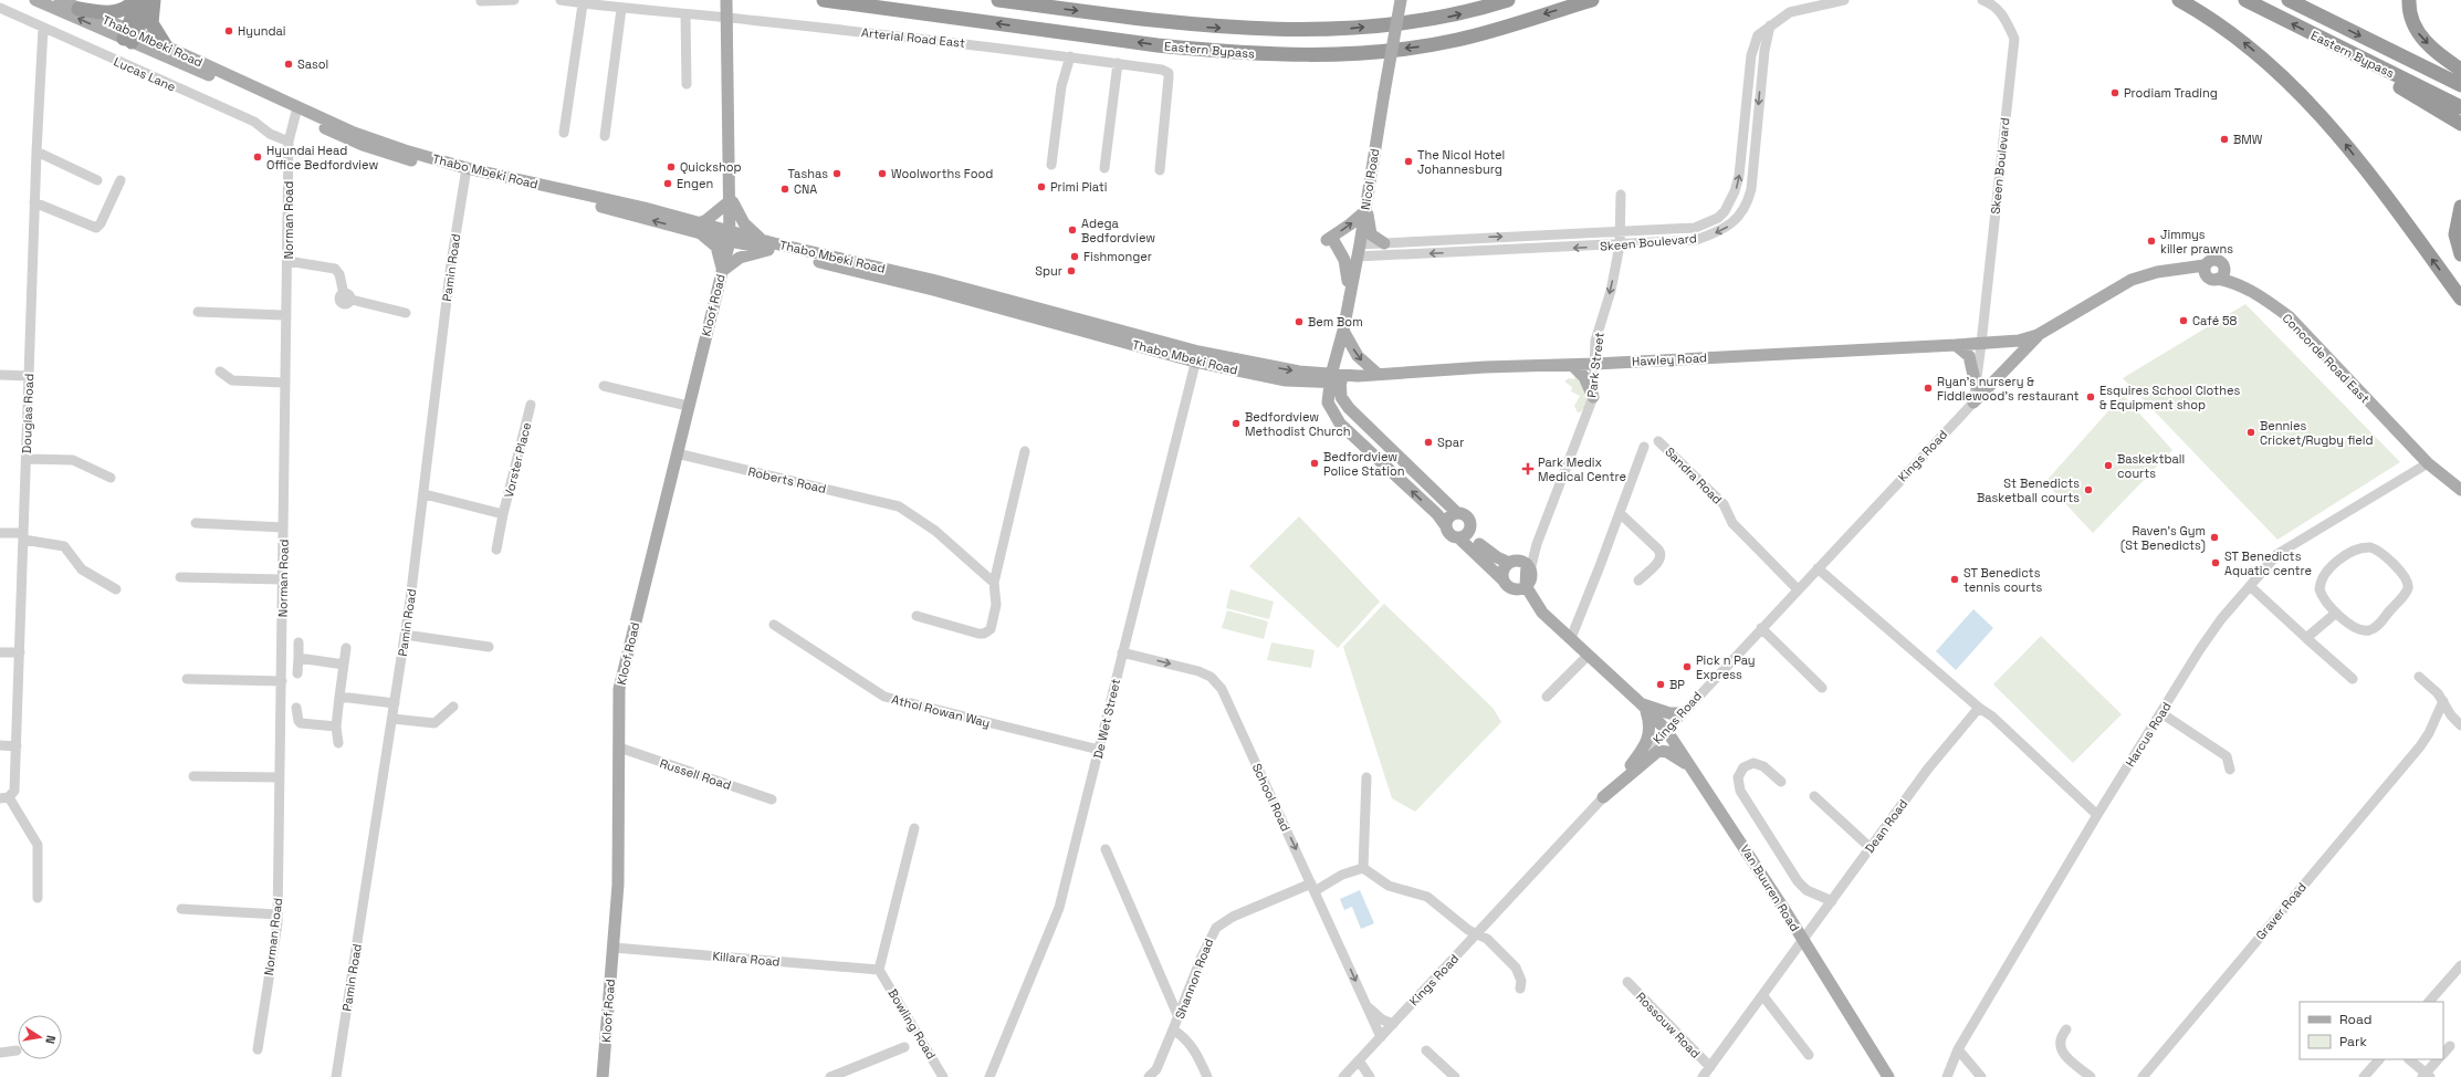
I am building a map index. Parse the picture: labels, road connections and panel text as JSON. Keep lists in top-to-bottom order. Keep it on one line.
{"streets":{"highway":["Eastern Bypass"],"main road":["Thabo Mbeki Road","Nicol Road","Kloof Road","Concorde Road East","Hawley Road","Van Buuren Road"],"street":["Arterial Road East","Lucas Lane","Skeen Boulevard","Norman Road","Pamin Road","Park Street","Douglas Road","Kings Road","Vorster Place","Sandra Road","Roberts Road","Athol Rowan Way","De Wet Street","Harcus Road","Russell Road","School Road","Dean Road","Graver Road","Killara Road","Shannon Road","Bowling Road","Rossouw Road"]},"crossings":[["Arterial Road East","Kloof Road"],["Thabo Mbeki Road","Norman Road"],["Thabo Mbeki Road","Pamin Road"],["Thabo Mbeki Road","Kloof Road"],["Thabo Mbeki Road","De Wet Street"],["Lucas Lane","Norman Road"],["Lucas Lane","Douglas Road"],["Skeen Boulevard","Nicol Road"],["Skeen Boulevard","Concorde Road East"],["Skeen Boulevard","Hawley Road"],["Skeen Boulevard","Park Street"],["Nicol Road","Hawley Road"],["Pamin Road","Vorster Place"],["Kloof Road","Roberts Road"],["Kloof Road","Russell Road"],["Kloof Road","Killara Road"],["Concorde Road East","Hawley Road"],["Concorde Road East","Harcus Road"],["Hawley Road","Park Street"],["Kings Road","Sandra Road"],["Kings Road","School Road"],["Kings Road","Van Buuren Road"],["Athol Rowan Way","De Wet Street"],["De Wet Street","School Road"],["School Road","Shannon Road"],["Dean Road","Van Buuren Road"],["Dean Road","Rossouw Road"],["Killara Road","Bowling Road"]],"one_way":["School Road"],"places":{"other":["Hyundai","Sasol","Prodiam Trading","BMW","Hyundai Head Office Bedfordview","The Nicol Hotel Johannesburg","Quickshop","Tashas","Woolworths Food","Engen","Primi Piati","CNA","Adega Bedfordview","Jimmys killer prawns","Fishmonger","Spur","Café 58","Bem Bom","Ryan's nursery & Fiddlewood's restaurant","Esquires School Clothes & Equipment shop","Bedfordview Methodist Church","Bennies Cricket/Rugby field","Spar","Bedfordview Police Station","Baskektball courts","St Benedicts Basketball courts","Raven's Gym (St Benedicts)","ST Benedicts Aquatic centre","ST Benedicts tennis courts","Pick n Pay Express","BP"],"health":["Park Medix Medical Centre"]},"legend":["Road","Park"],"north":"right"}
